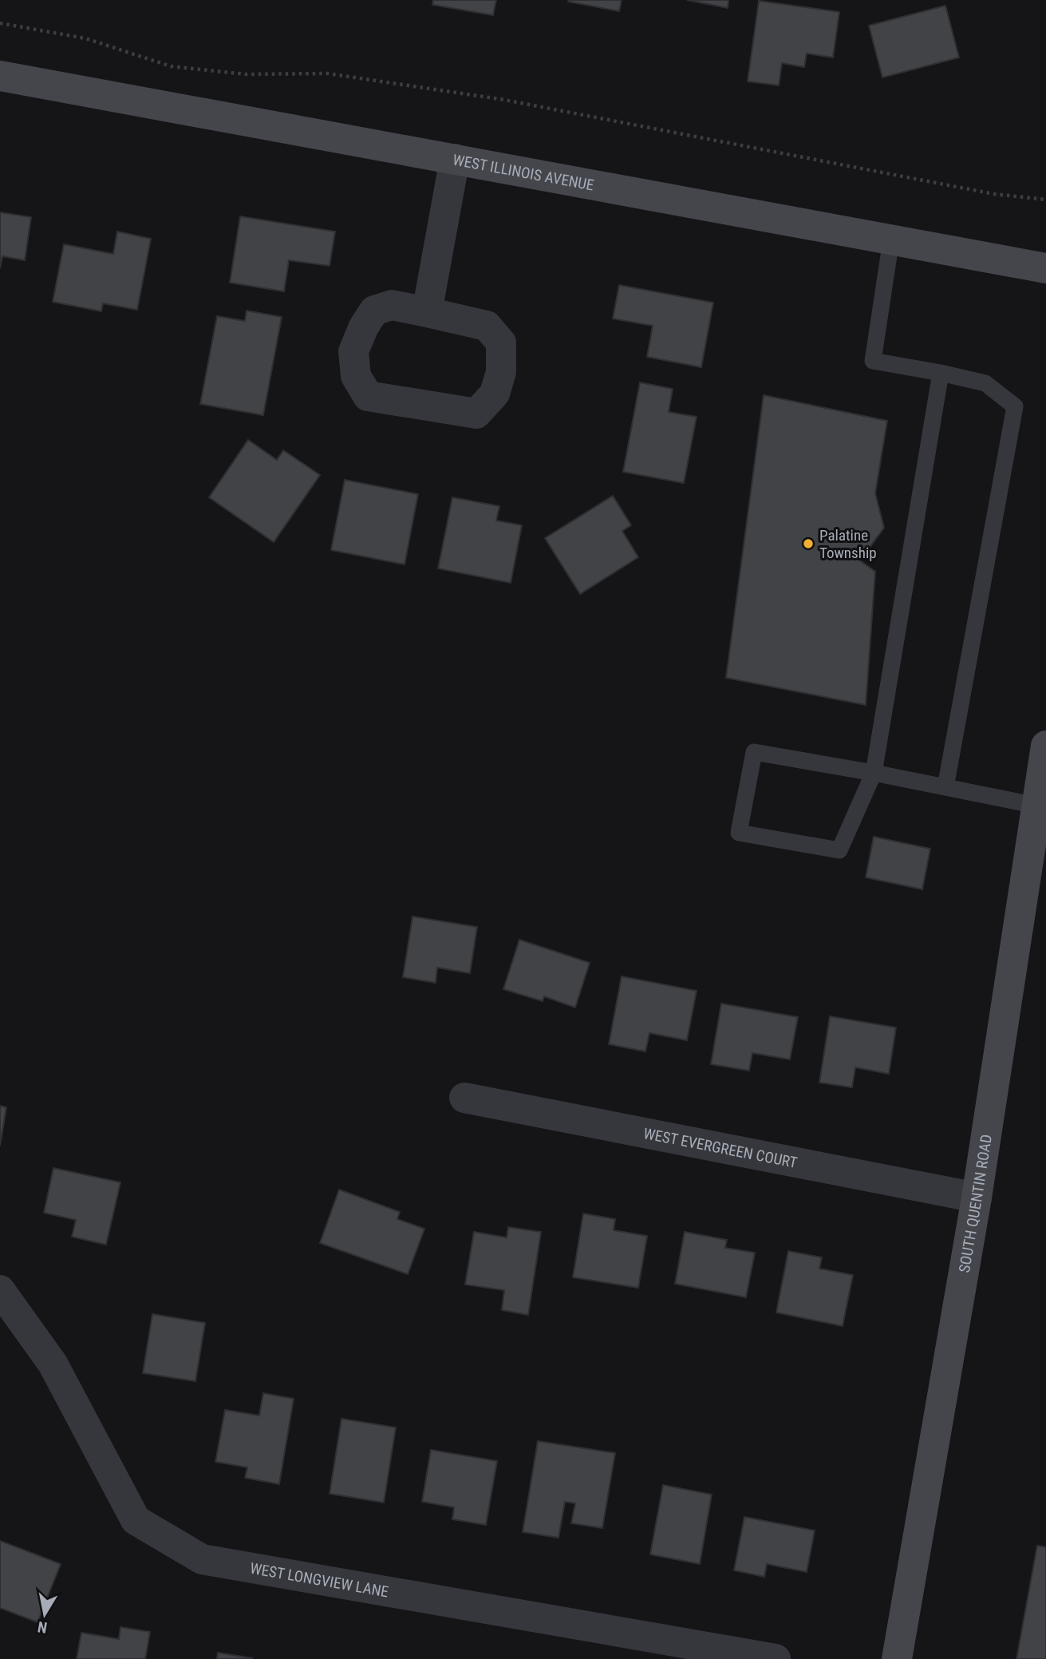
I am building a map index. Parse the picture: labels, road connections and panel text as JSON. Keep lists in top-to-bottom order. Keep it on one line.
{"streets":{"main road":["WEST ILLINOIS AVENUE","SOUTH QUENTIN ROAD"],"street":["WEST EVERGREEN COURT","WEST LONGVIEW LANE"]},"crossings":[["WEST EVERGREEN COURT","SOUTH QUENTIN ROAD"]],"places":["Palatine Township"],"north":"bottom"}
